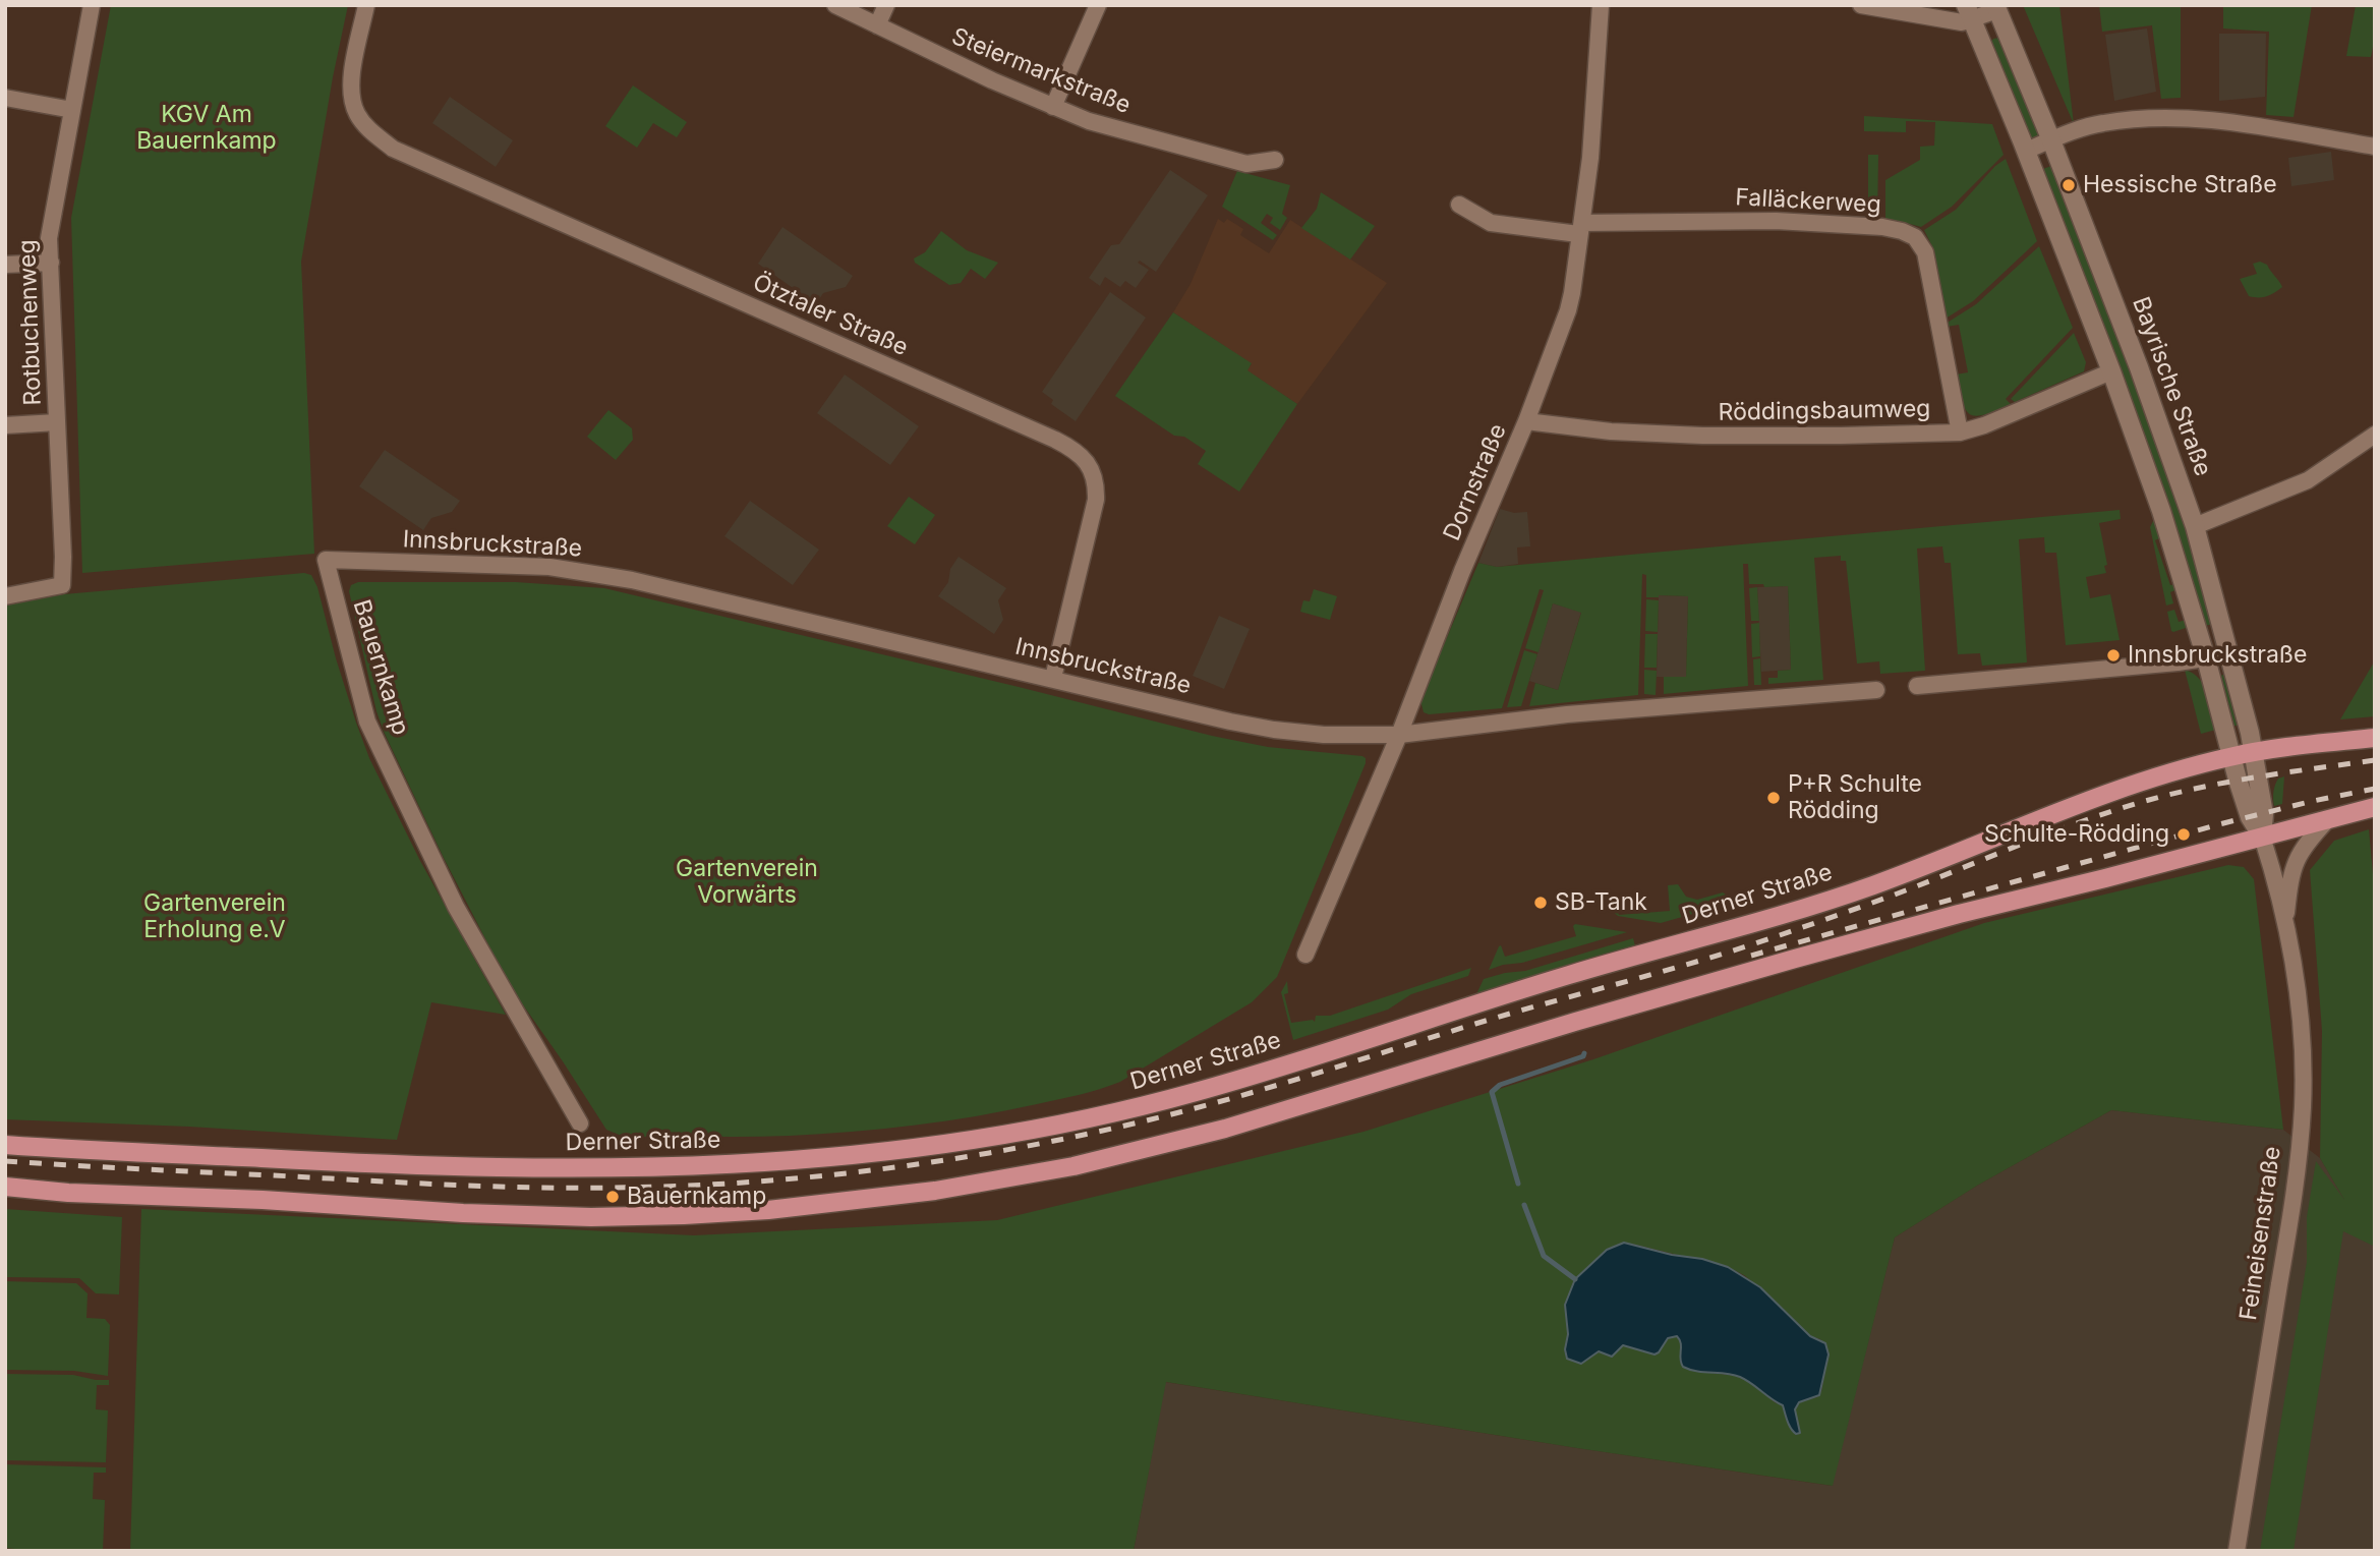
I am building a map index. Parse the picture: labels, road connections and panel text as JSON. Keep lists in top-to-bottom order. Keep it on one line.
{"streets":{"main road":["Derner Straße"],"street":["Steiermarkstraße","Falläckerweg","Ötztaler Straße","Rotbuchenweg","Bayrische Straße","Röddingsbaumweg","Dornstraße","Innsbruckstraße","Bauernkamp","Feineisenstraße"]},"crossings":[["Falläckerweg","Röddingsbaumweg"],["Falläckerweg","Dornstraße"],["Ötztaler Straße","Innsbruckstraße"],["Bayrische Straße","Derner Straße"],["Bayrische Straße","Feineisenstraße"],["Röddingsbaumweg","Dornstraße"],["Dornstraße","Innsbruckstraße"],["Innsbruckstraße","Bauernkamp"],["Derner Straße","Feineisenstraße"]],"parks":["KGV Am Bauernkamp","Gartenverein Vorwärts","Gartenverein Erholung e.V"],"places":["Hessische Straße","Innsbruckstraße","P+R Schulte Rödding","Schulte-Rödding","SB-Tank","Bauernkamp"]}
